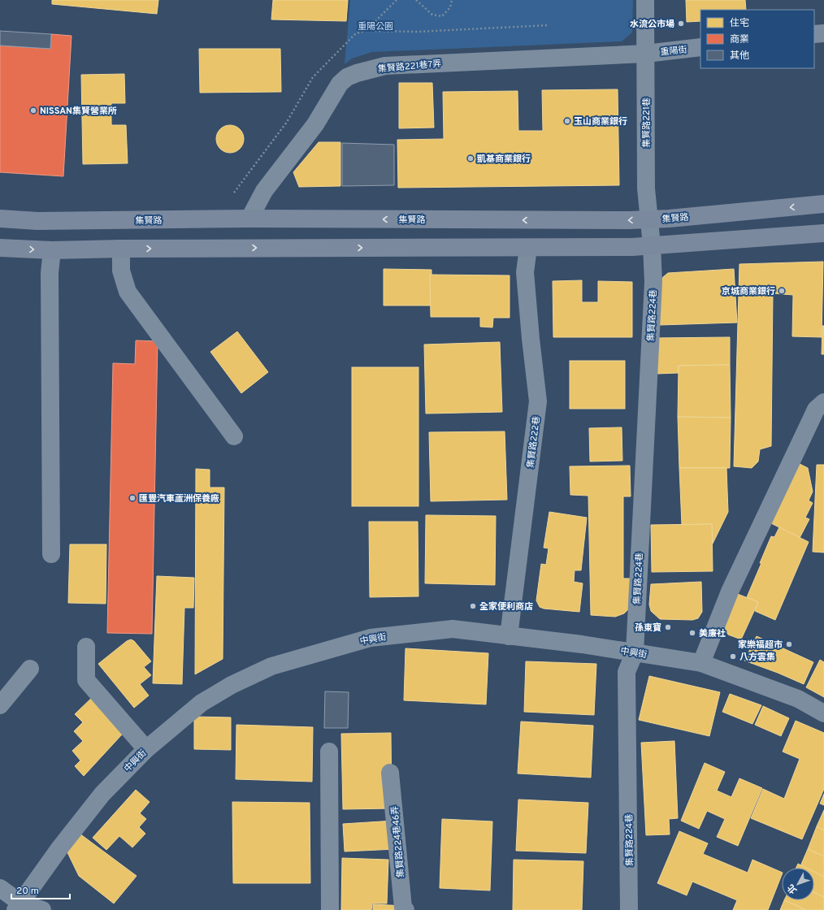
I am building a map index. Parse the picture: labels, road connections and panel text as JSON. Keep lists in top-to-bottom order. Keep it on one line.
{"streets":{"main road":["集賢路"],"street":["重陽街","集賢路221巷7弄","集賢路221巷","集賢路224巷","集賢路222巷","中興街","集賢路224巷46弄"]},"crossings":[["重陽街","集賢路221巷7弄"],["重陽街","集賢路221巷"],["集賢路221巷7弄","集賢路221巷"],["集賢路221巷7弄","集賢路"],["集賢路221巷","集賢路"],["集賢路221巷","集賢路224巷"],["集賢路224巷","中興街"],["集賢路222巷","中興街"]],"parks":["重陽公園"],"places":["水流公市場","NISSAN集賢營業所","玉山商業銀行","凱基商業銀行","京城商業銀行","匯豐汽車蘆洲保養廠","全家便利商店","孫東寶","美廉社","家樂福超市","八方雲集"],"legend":["住宅","商業","其他"],"scale_bar":"20 m","north":"bottom left"}
